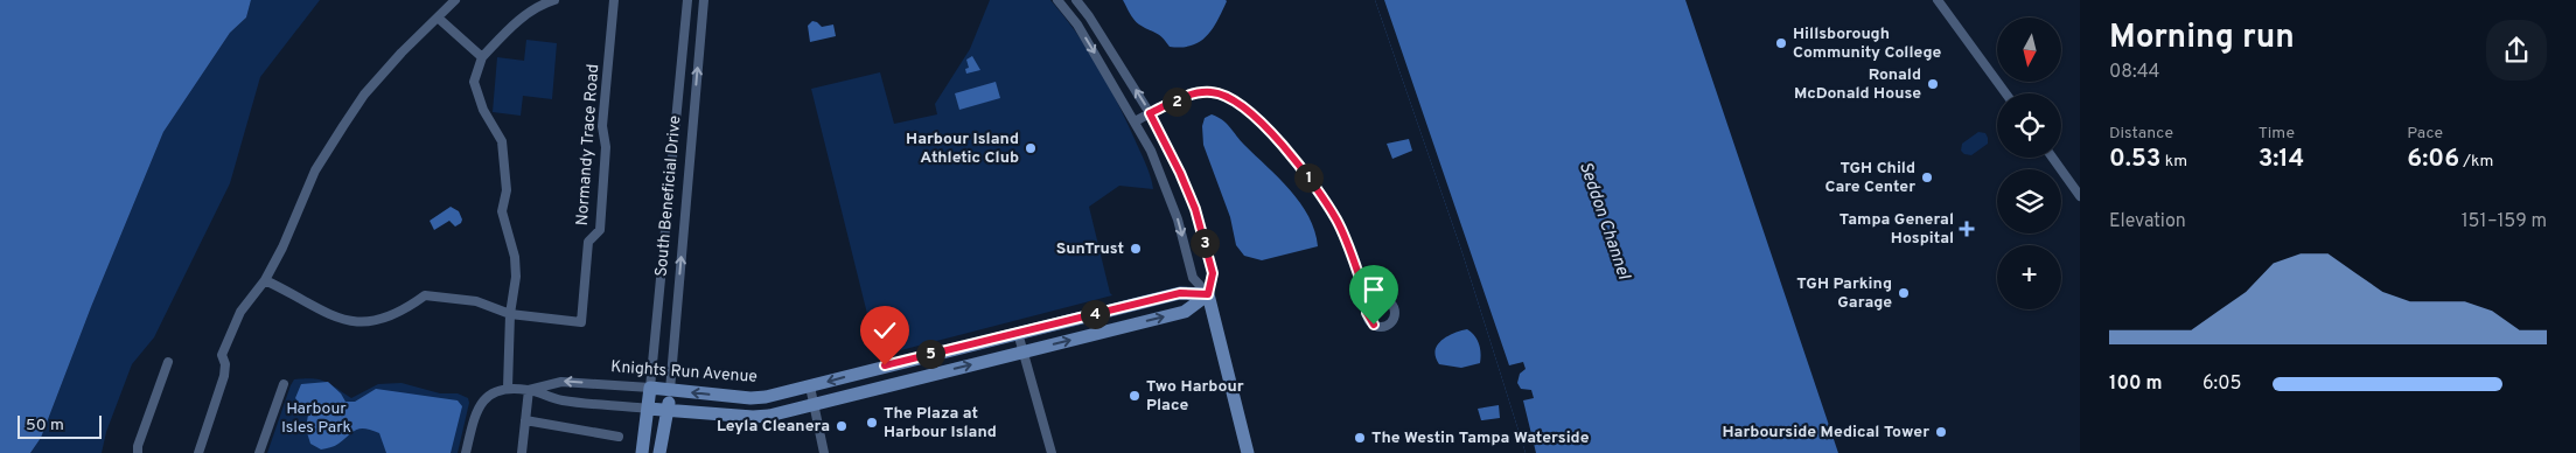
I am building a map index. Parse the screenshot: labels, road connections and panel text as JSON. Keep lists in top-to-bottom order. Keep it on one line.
{"streets":{"street":["Normandy Trace Road","South Beneficial Drive","Knights Run Avenue"]},"crossings":[["South Beneficial Drive","Knights Run Avenue"]],"water":["Seddon Channel"],"parks":["Harbour Isles Park"],"places":{"other":["Hillsborough Community College","Ronald McDonald House","Harbour Island Athletic Club","TGH Child Care Center","SunTrust","TGH Parking Garage","Two Harbour Place","The Plaza at Harbour Island","Leyla Cleanera","Harbourside Medical Tower","The Westin Tampa Waterside"],"health":["Tampa General Hospital"]},"scale_bar":"50 m","north":"bottom","page":{"heading":["Morning run","08:44"],"map_buttons":"+","pins":["2","1","3","4","5"],"stats":[["Distance","0.53 km"],["Time","3:14"],["Pace","6:06 /km"]],"chart":["Elevation","151–159 m"],"list":[{"name":"100 m","note":"6:05"}],"scale":"50 m"}}
